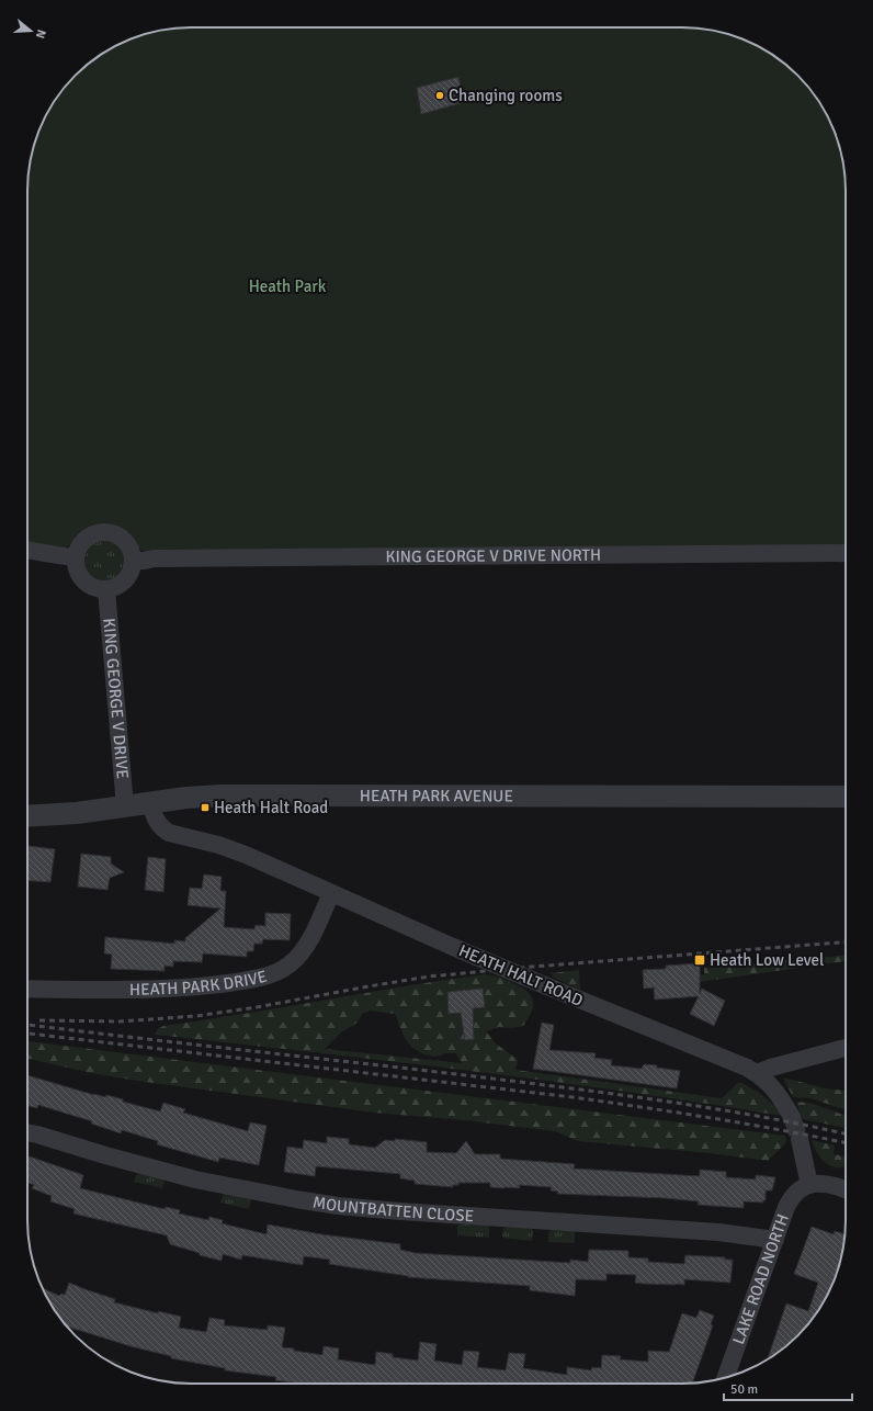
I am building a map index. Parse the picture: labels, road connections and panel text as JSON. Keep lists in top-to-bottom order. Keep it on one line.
{"streets":{"street":["KING GEORGE V DRIVE NORTH","KING GEORGE V DRIVE","HEATH PARK AVENUE","HEATH HALT ROAD","HEATH PARK DRIVE","MOUNTBATTEN CLOSE","LAKE ROAD NORTH"]},"crossings":[["KING GEORGE V DRIVE NORTH","KING GEORGE V DRIVE"],["KING GEORGE V DRIVE","HEATH PARK AVENUE"],["HEATH PARK AVENUE","HEATH HALT ROAD"],["HEATH HALT ROAD","HEATH PARK DRIVE"],["MOUNTBATTEN CLOSE","LAKE ROAD NORTH"]],"parks":["Heath Park"],"places":{"other":["Changing rooms"],"transit":["Heath Halt Road","Heath Low Level"]},"scale_bar":"50 m","north":"right"}
